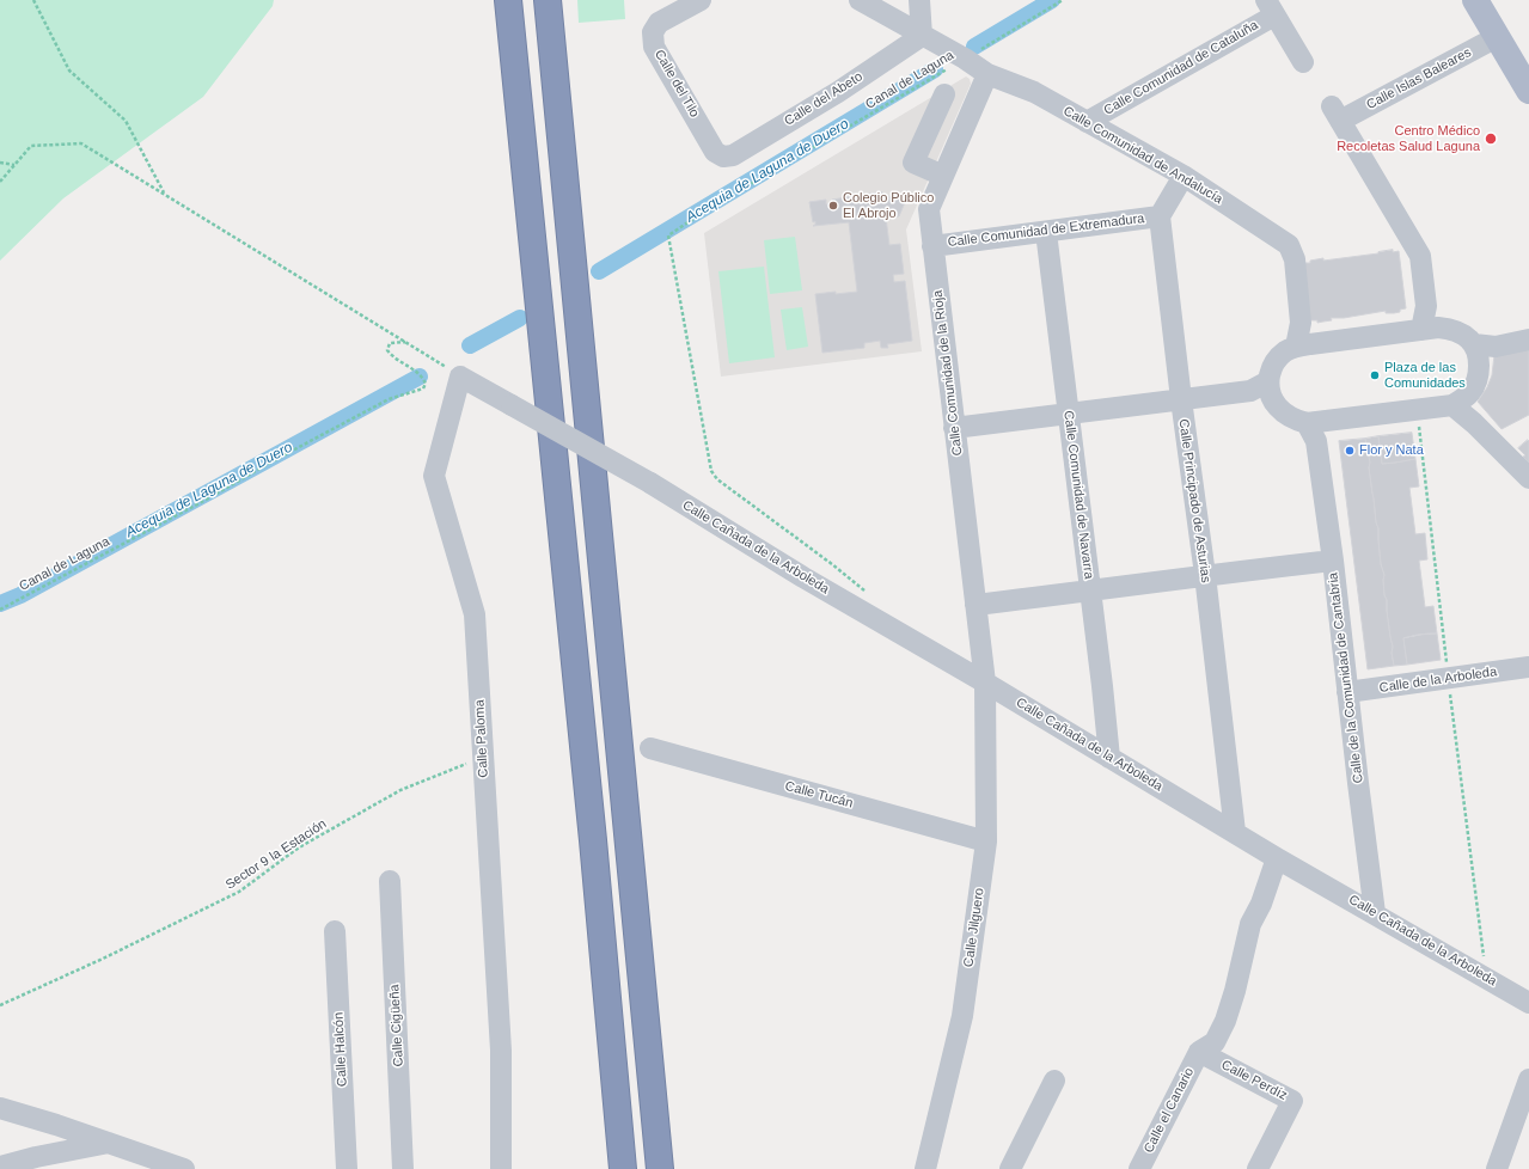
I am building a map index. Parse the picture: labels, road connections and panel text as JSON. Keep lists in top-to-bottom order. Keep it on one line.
{"streets":{"street":["Calle Comunidad de Cataluña","Calle Islas Baleares","Calle del Tilo","Calle del Abeto","Calle Comunidad de Andalucía","Calle Comunidad de Extremadura","Calle Comunidad de la Rioja","Calle Comunidad de Navarra","Calle Principado de Asturias","Calle Cañada de la Arboleda","Calle de la Comunidad de Cantabria","Calle de la Arboleda","Calle Paloma","Calle Tucán","Calle Jilguero","Calle Cigüeña","Calle Halcón","Calle Perdíz","Calle el Canario"],"path":["Canal de Laguna","Sector 9 la Estación"]},"crossings":[["Calle Comunidad de Cataluña","Calle Comunidad de Andalucía"],["Canal de Laguna","Calle Comunidad de Andalucía"],["Calle del Tilo","Calle del Abeto"],["Calle del Abeto","Calle Comunidad de Andalucía"],["Calle Comunidad de Andalucía","Calle Comunidad de la Rioja"],["Calle Comunidad de Extremadura","Calle Comunidad de la Rioja"],["Calle Comunidad de Extremadura","Calle Comunidad de Navarra"],["Calle Comunidad de Extremadura","Calle Principado de Asturias"],["Calle Comunidad de la Rioja","Calle Cañada de la Arboleda"],["Calle Comunidad de la Rioja","Calle Jilguero"],["Calle Comunidad de Navarra","Calle Cañada de la Arboleda"],["Calle Principado de Asturias","Calle Cañada de la Arboleda"],["Calle Cañada de la Arboleda","Calle de la Comunidad de Cantabria"],["Calle Cañada de la Arboleda","Calle Paloma"],["Calle Cañada de la Arboleda","Calle Jilguero"],["Calle de la Comunidad de Cantabria","Calle de la Arboleda"],["Calle Paloma","Sector 9 la Estación"],["Calle Tucán","Calle Jilguero"],["Calle Perdíz","Calle el Canario"]],"water":["Acequia de Laguna de Duero"],"places":["Centro Médico Recoletas Salud Laguna","Colegio Público El Abrojo","Plaza de las Comunidades","Flor y Nata"]}
